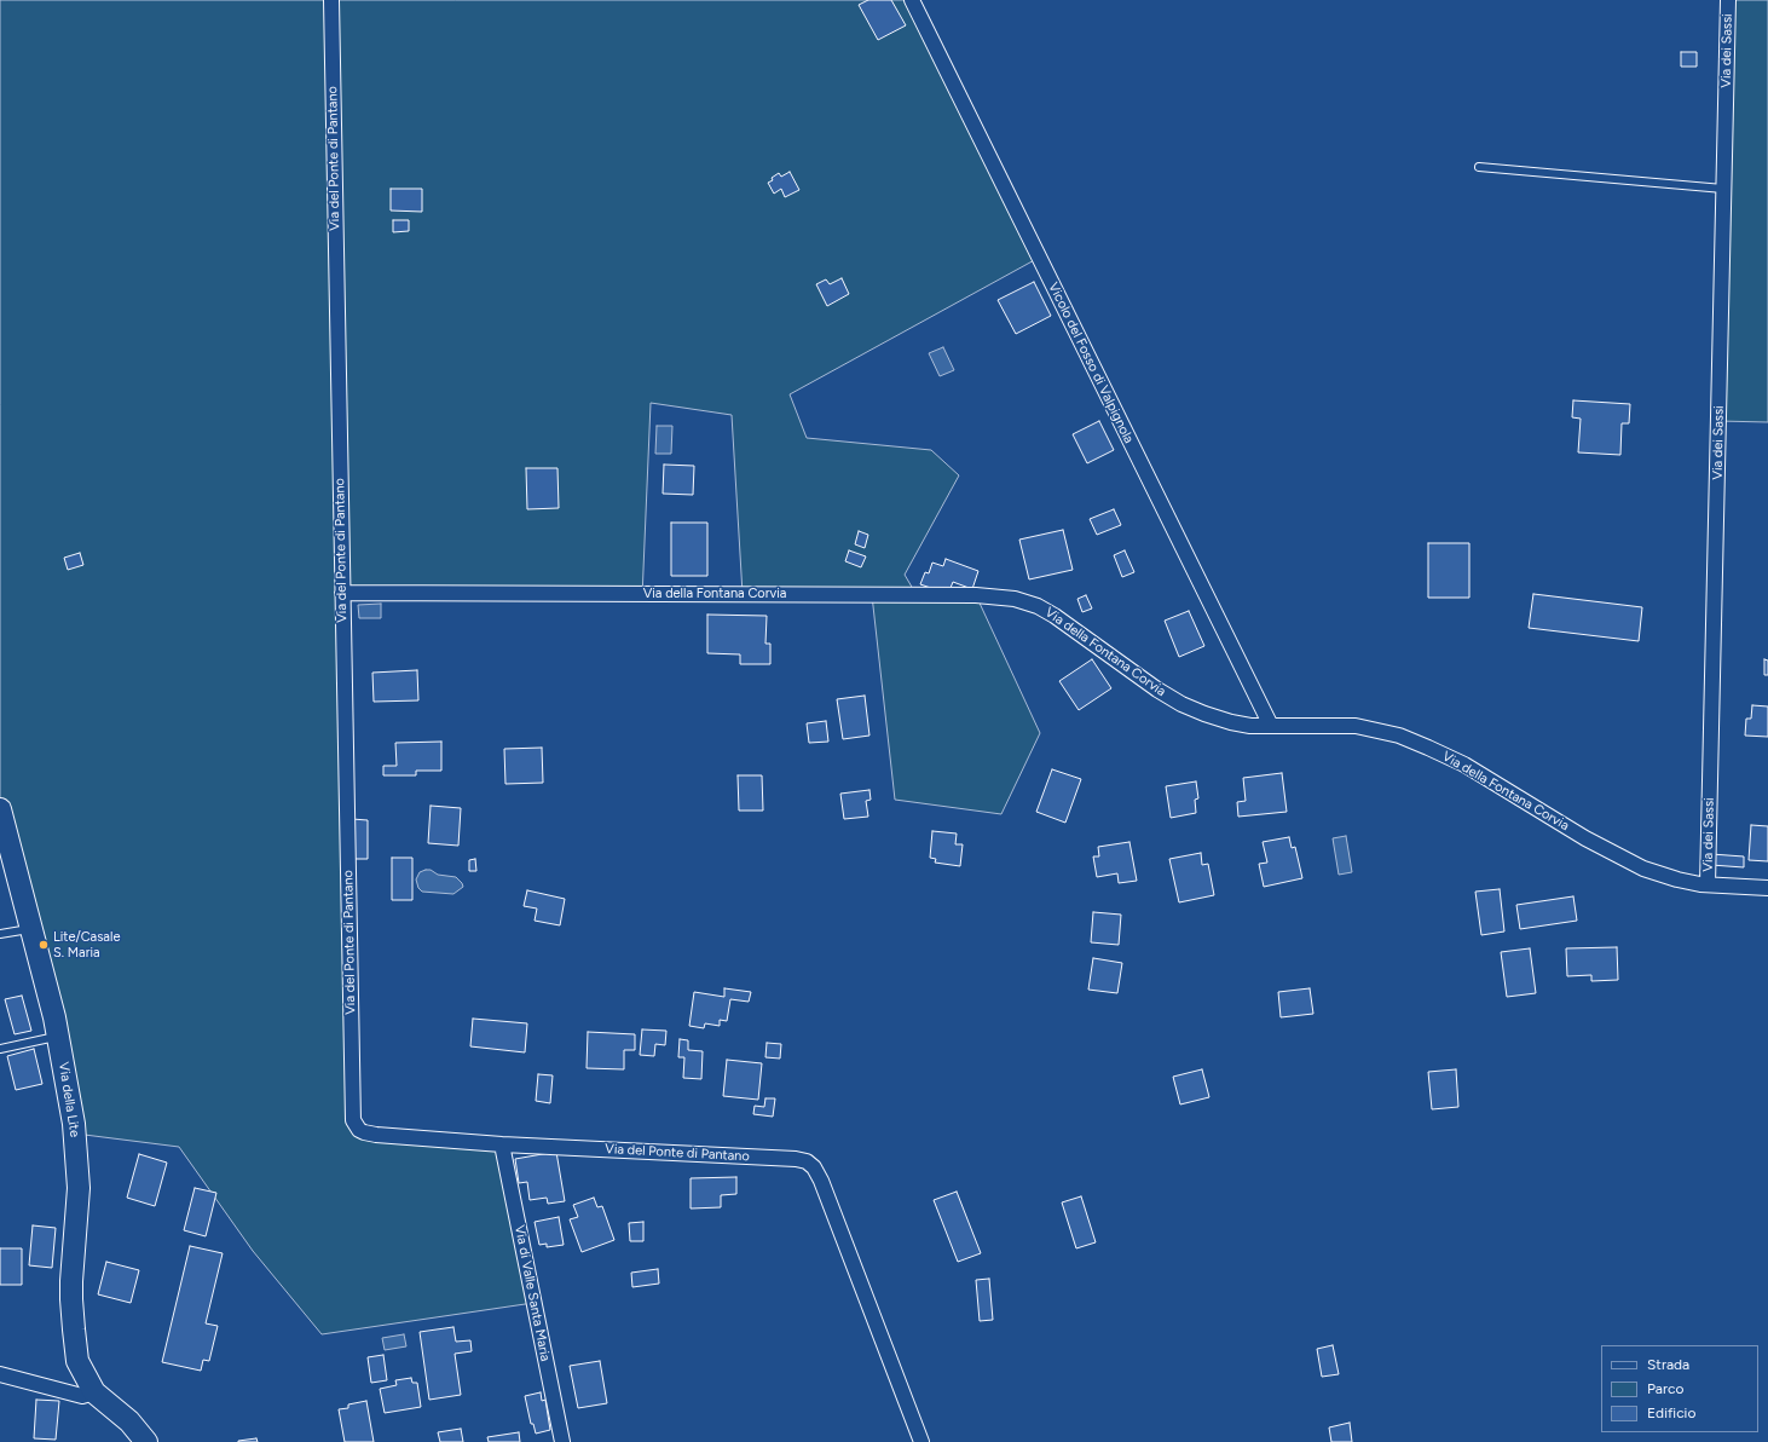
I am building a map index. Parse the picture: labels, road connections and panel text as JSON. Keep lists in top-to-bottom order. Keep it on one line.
{"streets":{"street":["Via dei Sassi","Via del Ponte di Pantano","Vicolo del Fosso di Valpignola","Via della Fontana Corvia","Via della Lite","Via di Valle Santa Maria"]},"crossings":[["Via dei Sassi","Via della Fontana Corvia"],["Via del Ponte di Pantano","Via della Fontana Corvia"],["Via del Ponte di Pantano","Via di Valle Santa Maria"],["Vicolo del Fosso di Valpignola","Via della Fontana Corvia"]],"places":["Lite/Casale S. Maria"],"legend":["Strada","Parco","Edificio"]}
